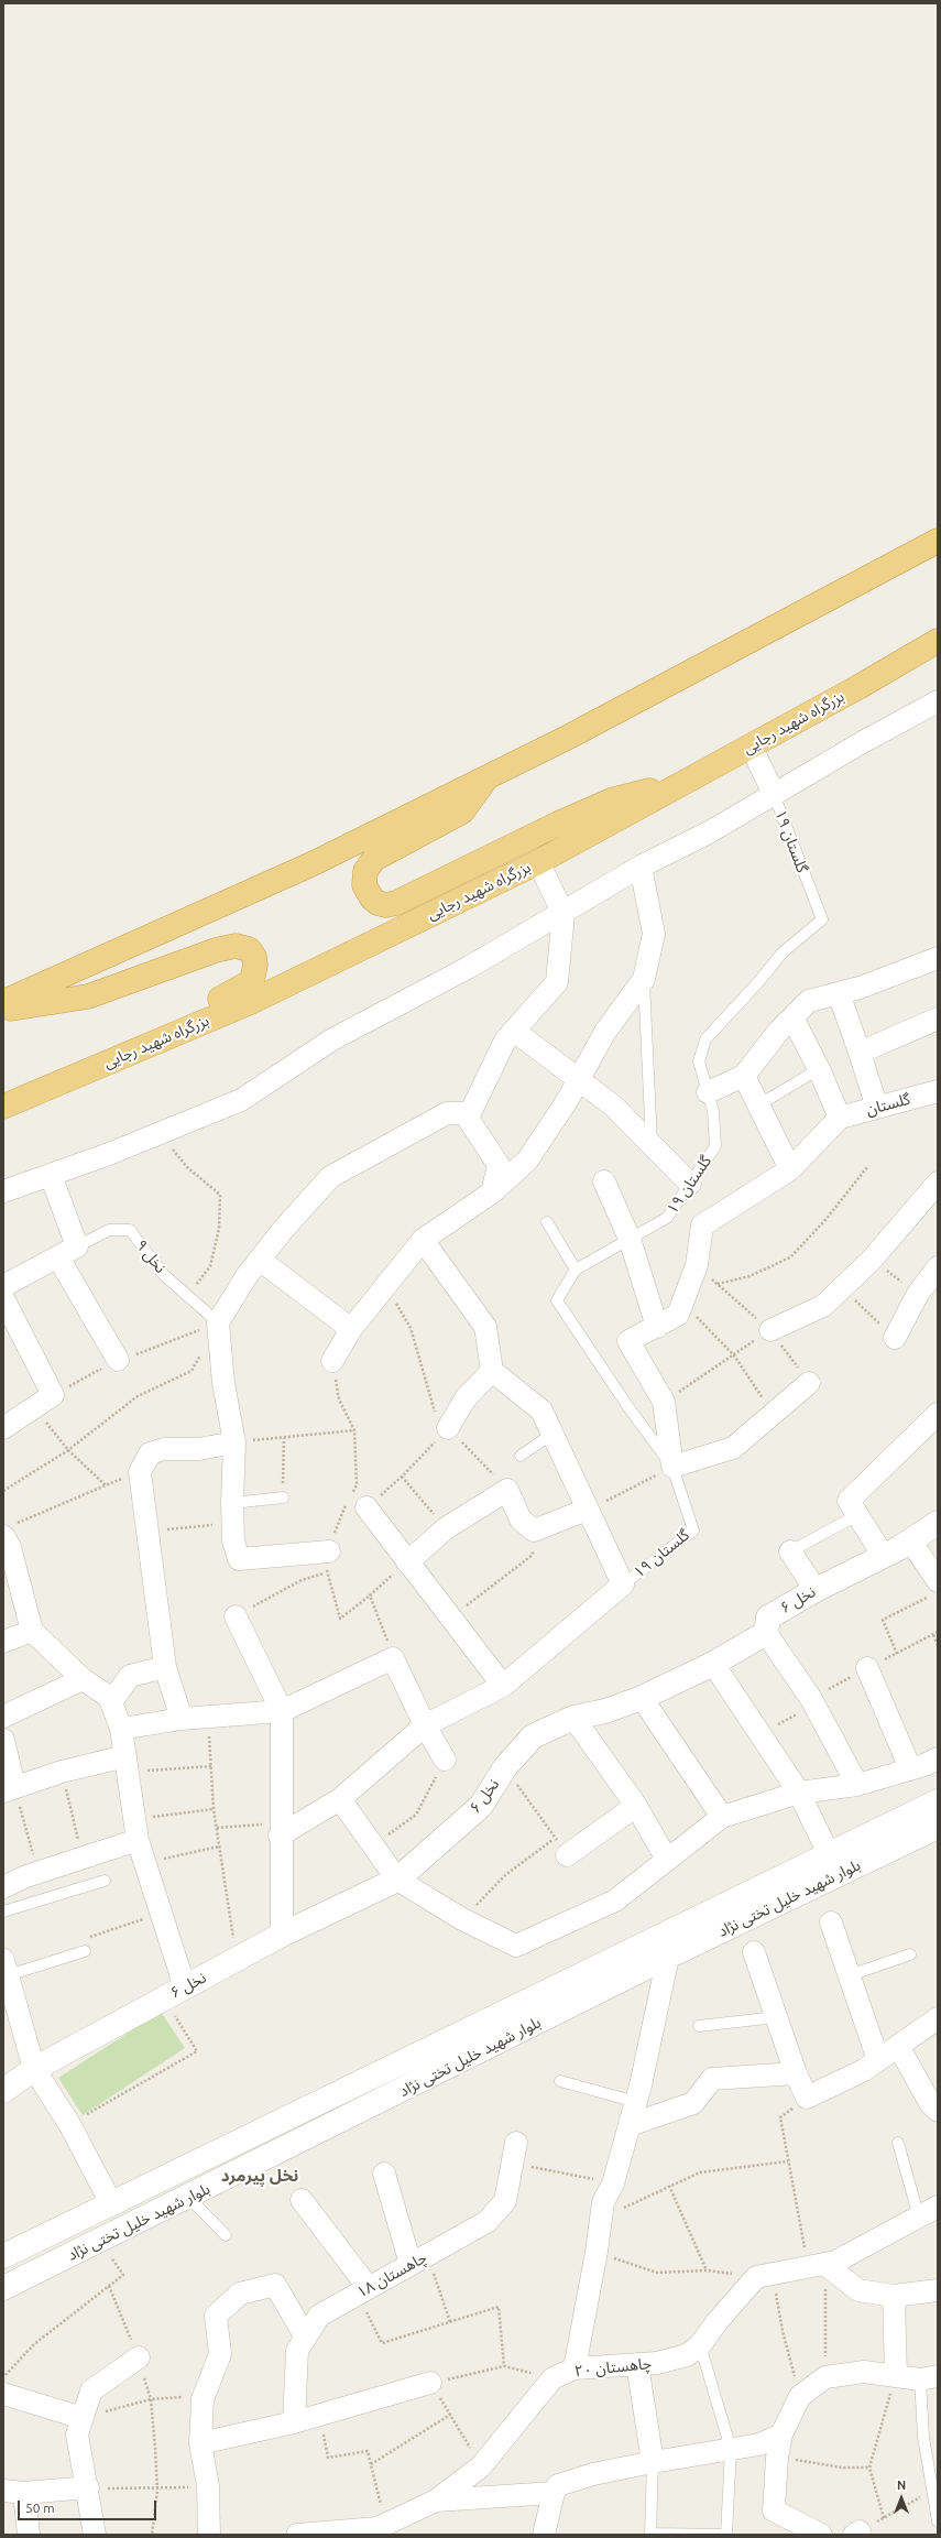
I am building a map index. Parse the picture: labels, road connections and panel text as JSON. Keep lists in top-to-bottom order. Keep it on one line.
{"streets":{"highway":["بزرگراه شهید رجایی"],"street":["گلستان","نخل ۹","نخل ۶","بلوار شهید خلیل تختی نژاد","چاهستان ۱۸","چاهستان ۲۰"],"lane":["گلستان ۱۹"]},"districts":["نخل پیرمرد"],"scale_bar":"50 m","north":"top"}
